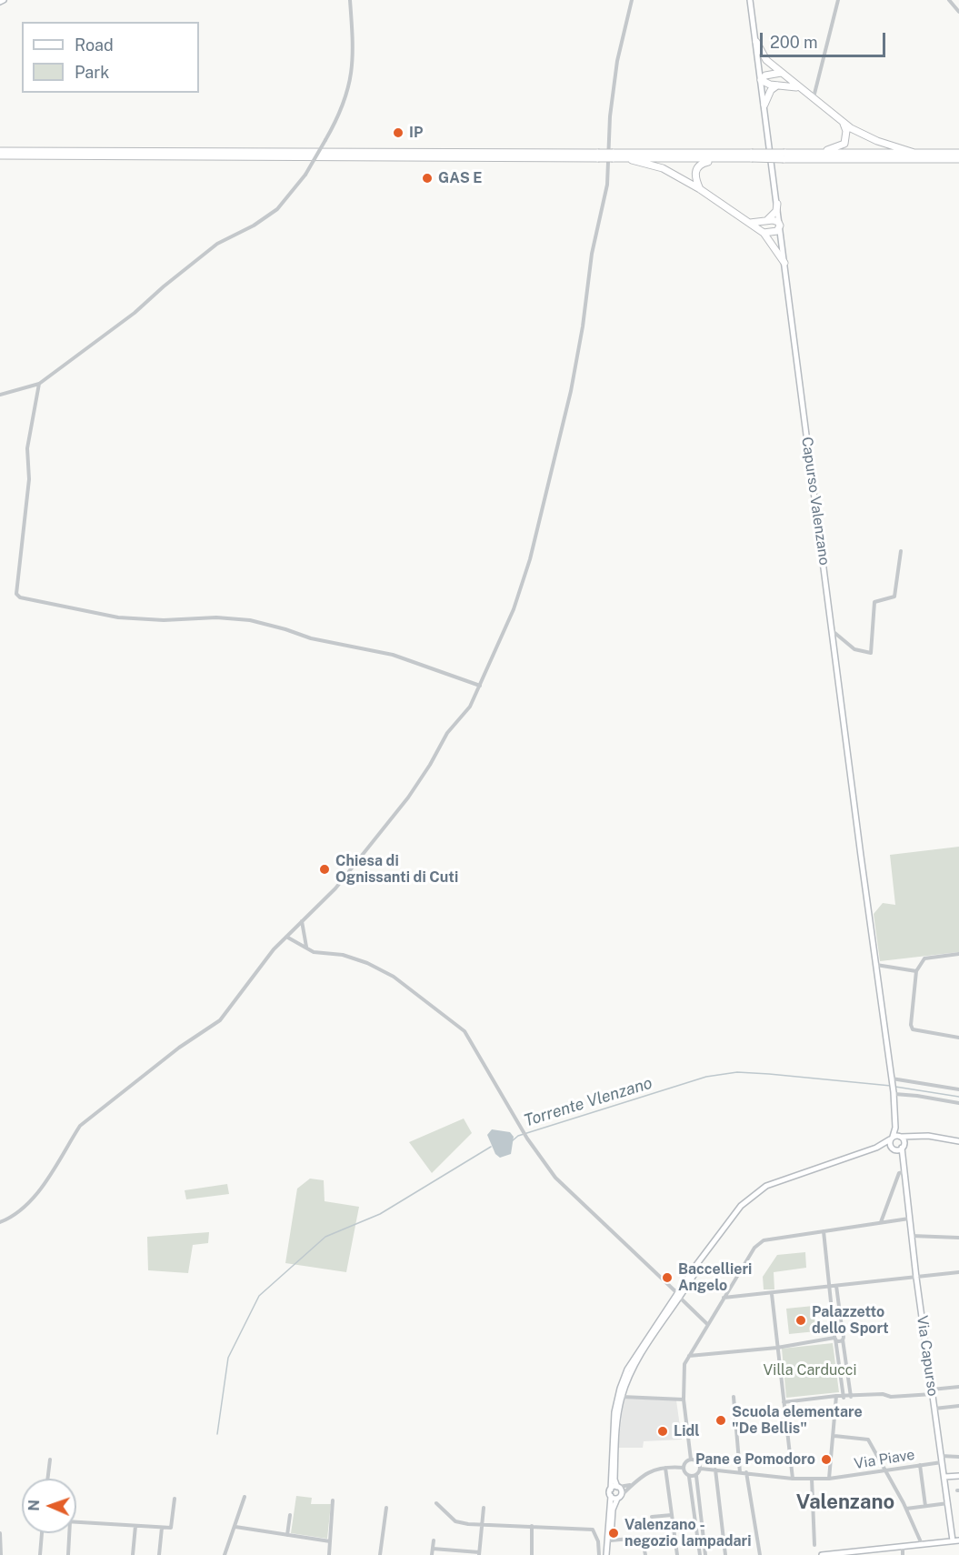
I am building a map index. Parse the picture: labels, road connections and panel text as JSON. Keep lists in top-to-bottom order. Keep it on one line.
{"streets":{"street":["Capurso Valenzano","Via Capurso","Via Piave"]},"crossings":[["Via Capurso","Via Piave"]],"districts":["Valenzano"],"water":["Torrente Vlenzano"],"parks":["Villa Carducci"],"places":["IP","GAS E","Chiesa di Ognissanti di Cuti","Baccellieri Angelo","Palazzetto dello Sport","Scuola elementare \"De Bellis\"","Lidl","Pane e Pomodoro","Valenzano - negozio lampadari"],"legend":["Road","Park"],"scale_bar":"200 m","north":"left"}
